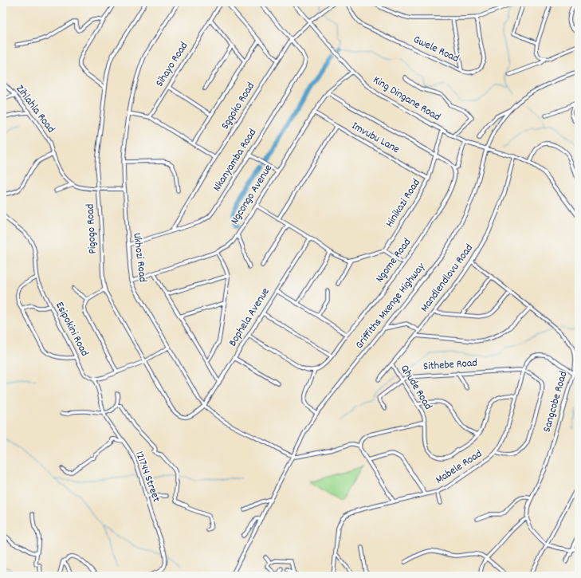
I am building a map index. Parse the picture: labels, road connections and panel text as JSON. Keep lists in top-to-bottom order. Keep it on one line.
{"streets":{"street":["Gwele Road","Sihayo Road","King Dingane Road","Sgqoko Road","Zihlahla Road","Imvubu Lane","Nkanyamba Road","Ngcongo Avenue","Hinikazi Road","Pigogo Road","Ukhozi Road","Ngome Road","Mandlendlovu Road","Griffiths Mxenge Highway","Bophela Avenue","Esipokini Road","Sithebe Road","Qhude Road","Sangcobe Road","Mabele Road","121744 Street"]},"crossings":[["King Dingane Road","Sgqoko Road"],["King Dingane Road","Ngcongo Avenue"],["King Dingane Road","Hinikazi Road"],["King Dingane Road","Ngome Road"],["King Dingane Road","Mandlendlovu Road"],["King Dingane Road","Griffiths Mxenge Highway"],["Sgqoko Road","Nkanyamba Road"],["Imvubu Lane","Ngcongo Avenue"],["Imvubu Lane","Hinikazi Road"],["Nkanyamba Road","Ukhozi Road"],["Ngcongo Avenue","Ukhozi Road"],["Pigogo Road","Ukhozi Road"],["Pigogo Road","Bophela Avenue"],["Ukhozi Road","Griffiths Mxenge Highway"],["Ukhozi Road","Bophela Avenue"],["Mandlendlovu Road","Qhude Road"],["Mandlendlovu Road","Sangcobe Road"],["Esipokini Road","121744 Street"],["Sithebe Road","Qhude Road"],["Sithebe Road","Mabele Road"],["Qhude Road","Mabele Road"],["Sangcobe Road","Mabele Road"]]}
